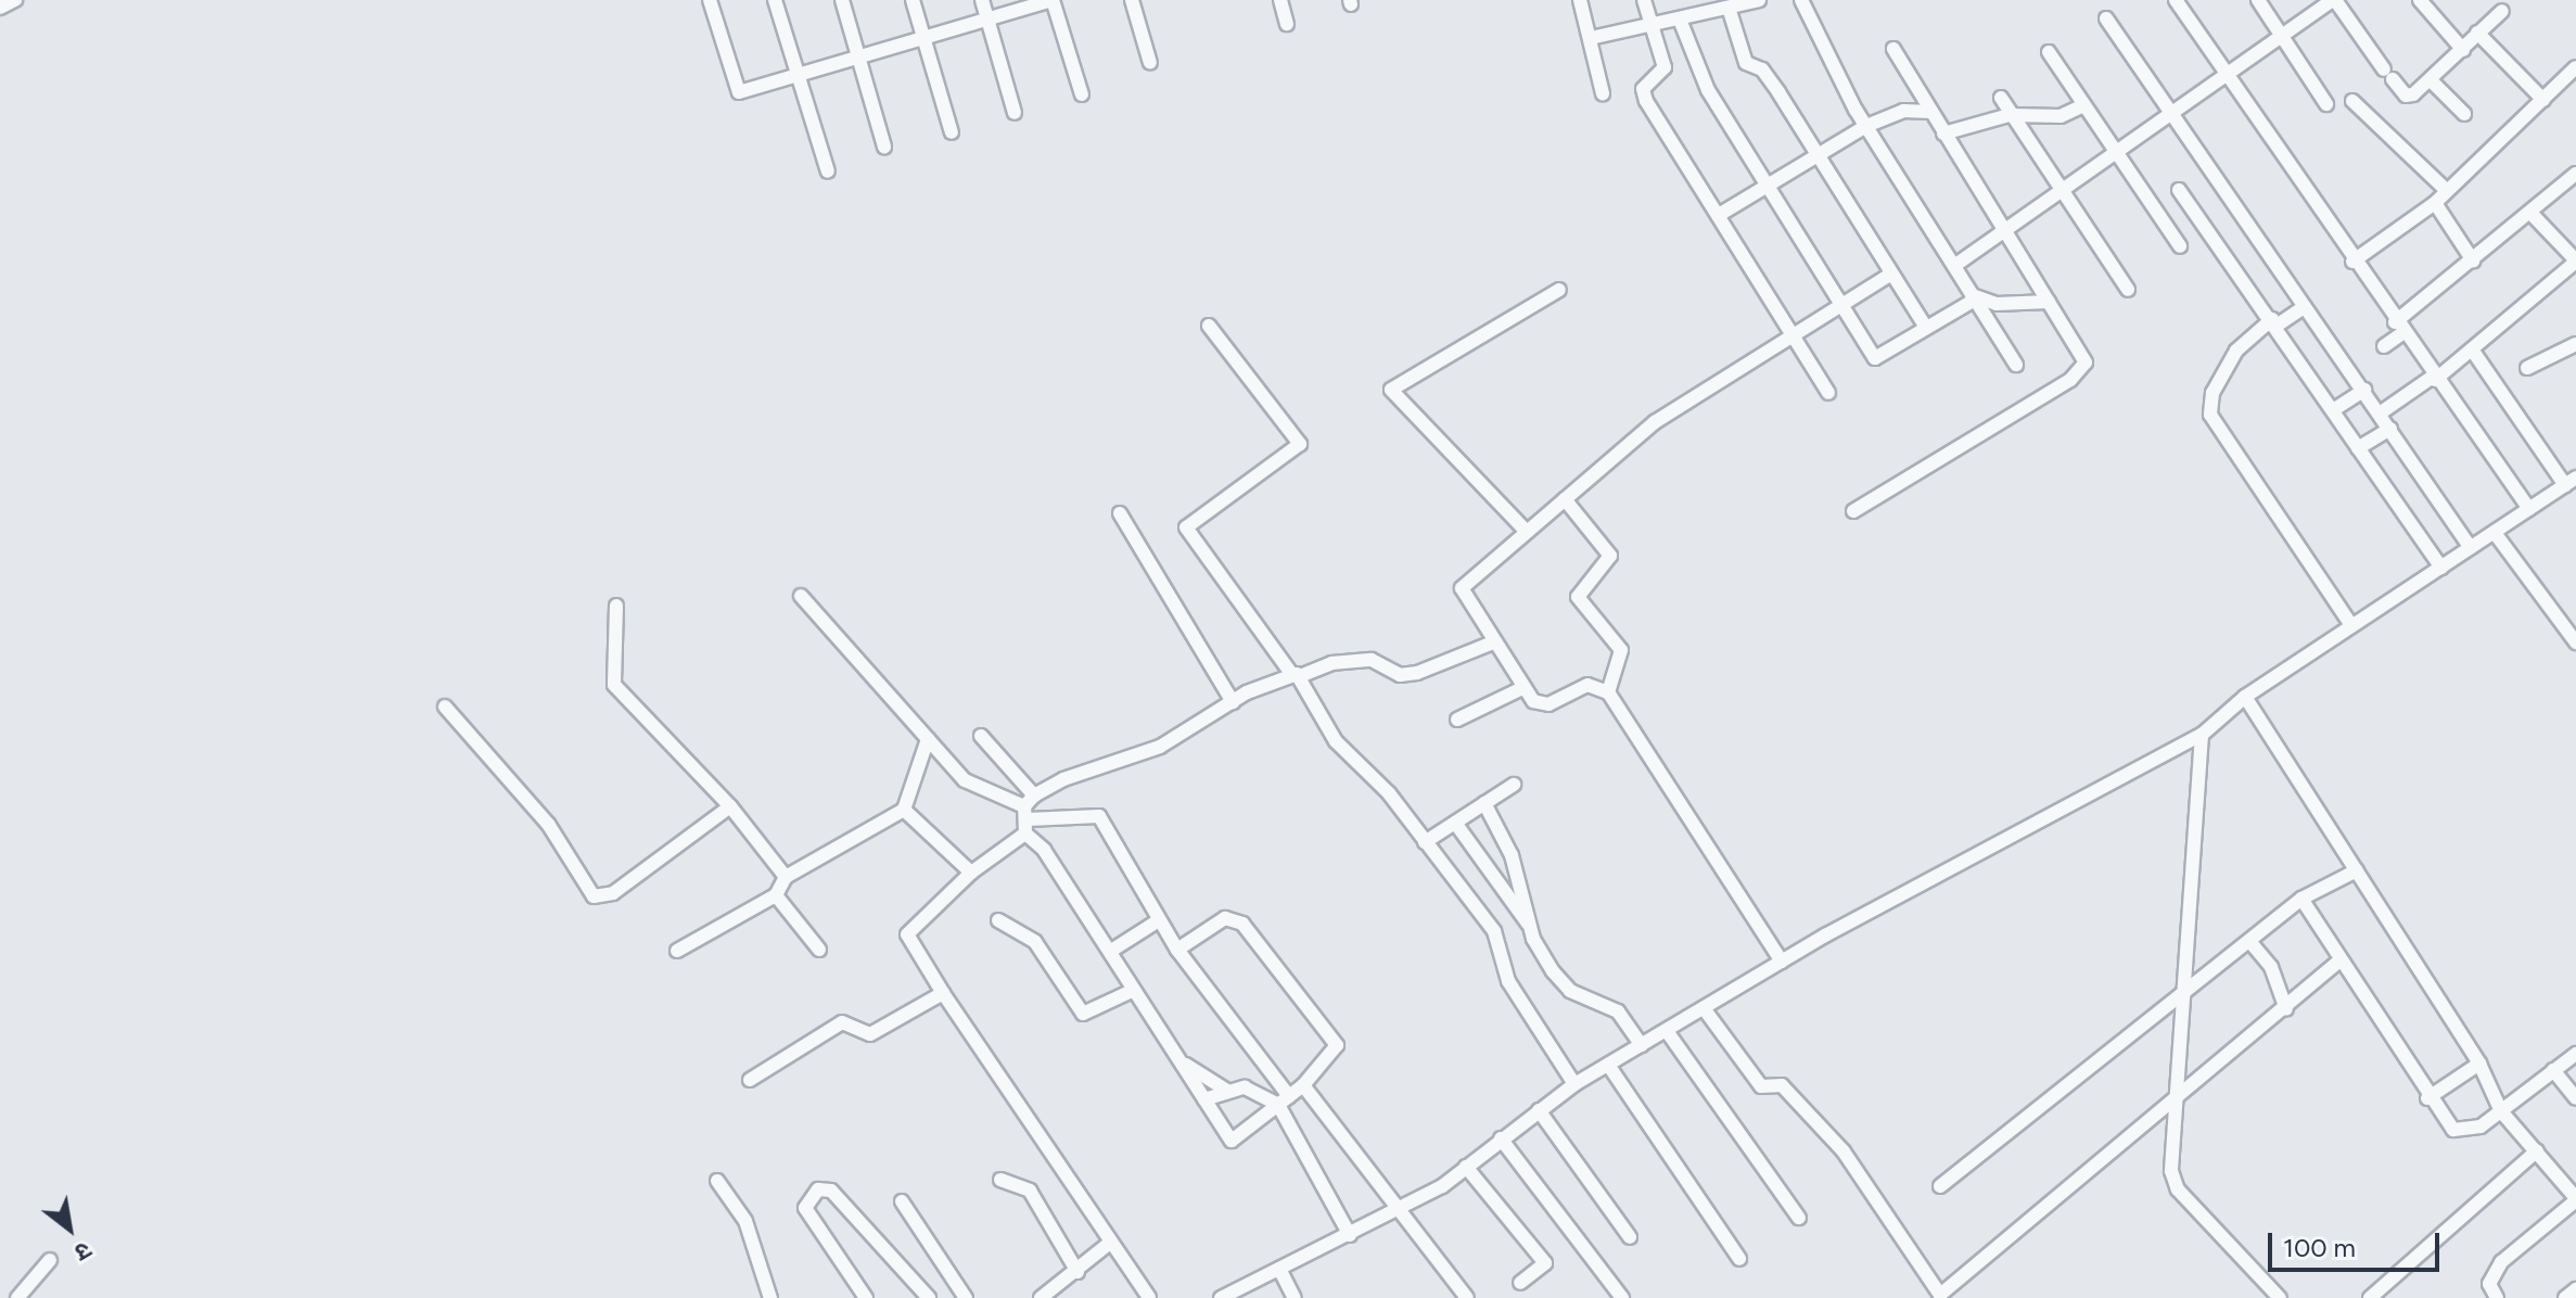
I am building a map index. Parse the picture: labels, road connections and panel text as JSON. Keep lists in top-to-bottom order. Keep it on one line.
{"scale_bar":"100 m","north":"bottom right"}
